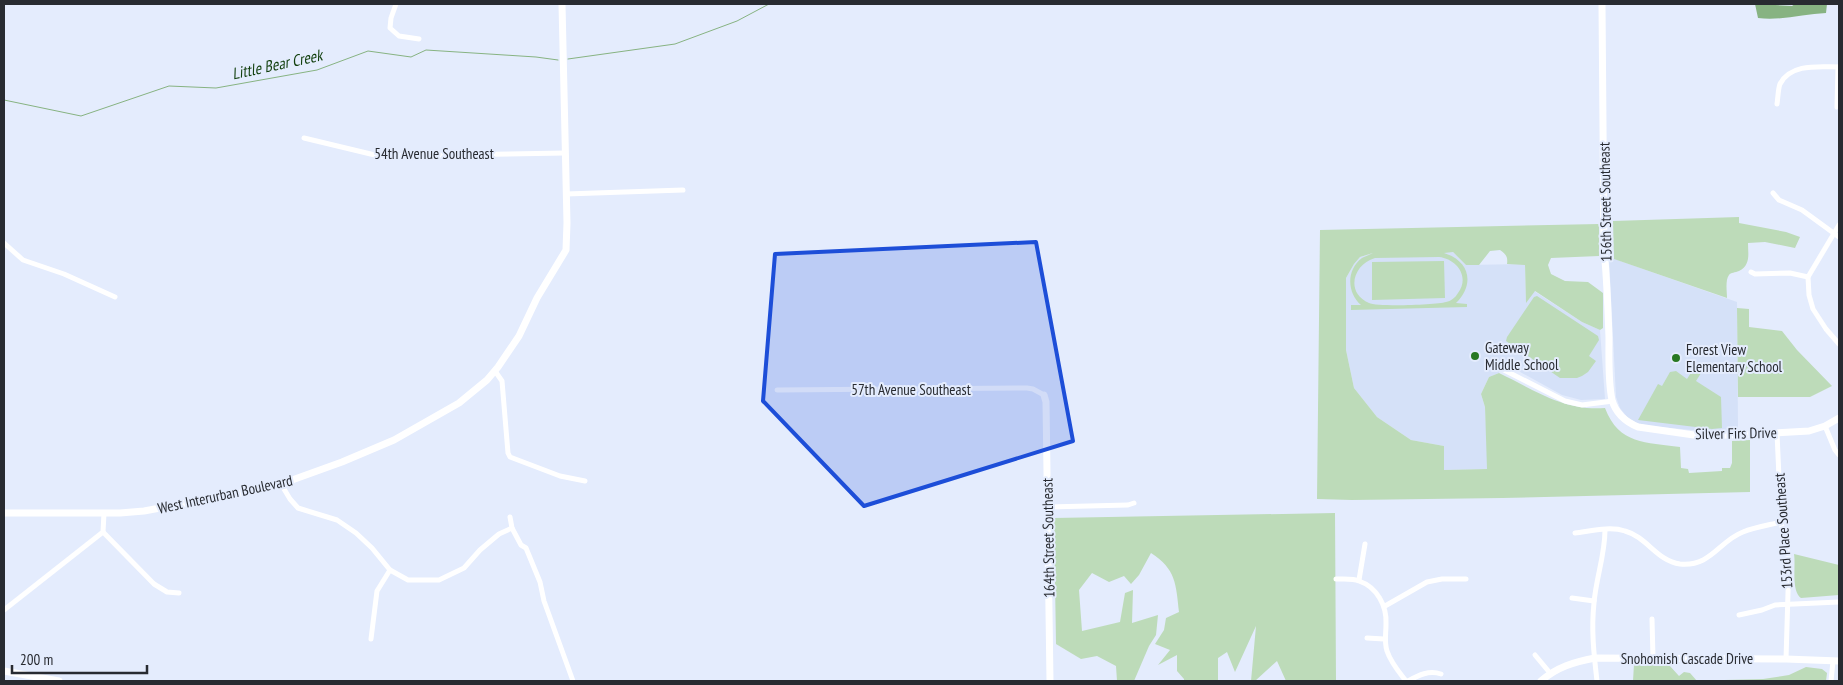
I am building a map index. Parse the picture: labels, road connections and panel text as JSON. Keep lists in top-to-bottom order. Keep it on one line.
{"streets":{"street":["54th Avenue Southeast","156th Street Southeast","57th Avenue Southeast","Silver Firs Drive","West Interurban Boulevard","153rd Place Southeast","164th Street Southeast","Snohomish Cascade Drive"]},"crossings":[["54th Avenue Southeast","West Interurban Boulevard"],["156th Street Southeast","Silver Firs Drive"],["57th Avenue Southeast","164th Street Southeast"],["Silver Firs Drive","153rd Place Southeast"],["153rd Place Southeast","Snohomish Cascade Drive"]],"water":["Little Bear Creek"],"places":["Gateway Middle School","Forest View Elementary School"],"scale_bar":"200 m"}
